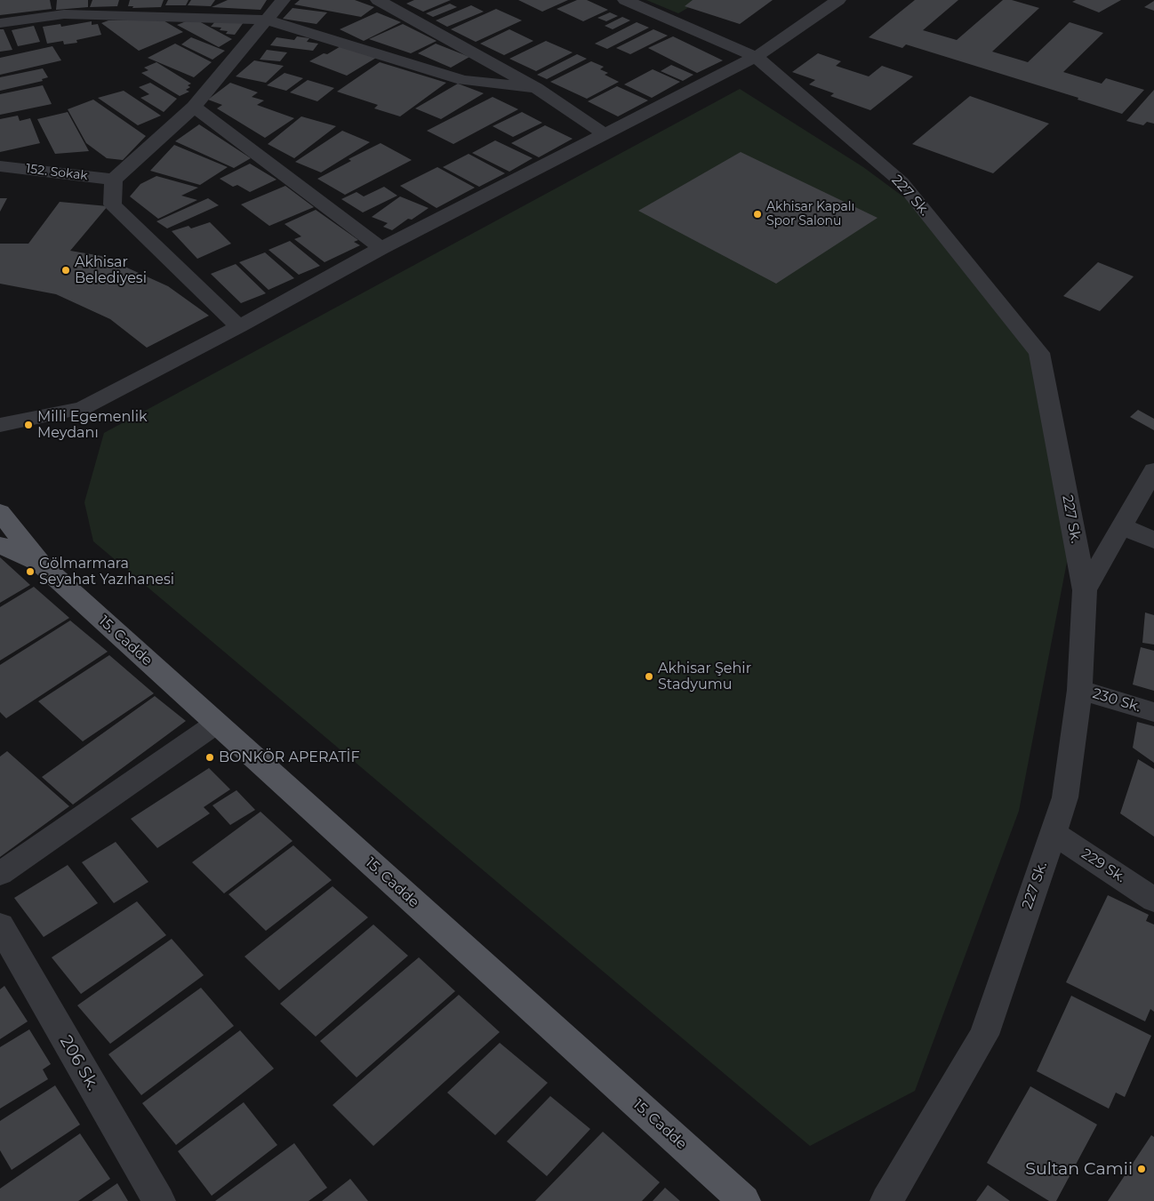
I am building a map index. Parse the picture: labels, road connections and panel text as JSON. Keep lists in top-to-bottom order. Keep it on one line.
{"streets":{"main road":["15. Cadde"],"street":["152. Sokak","227 Sk.","230 Sk.","229 Sk.","206 Sk."]},"crossings":[["227 Sk.","230 Sk."],["227 Sk.","229 Sk."]],"places":["Akhisar Kapalı Spor Salonu","Akhisar Belediyesi","Milli Egemenlik Meydanı","Gölmarmara Seyahat Yazıhanesi","Akhisar Şehir Stadyumu","BONKÖR APERATİF","Sultan Camii"]}
